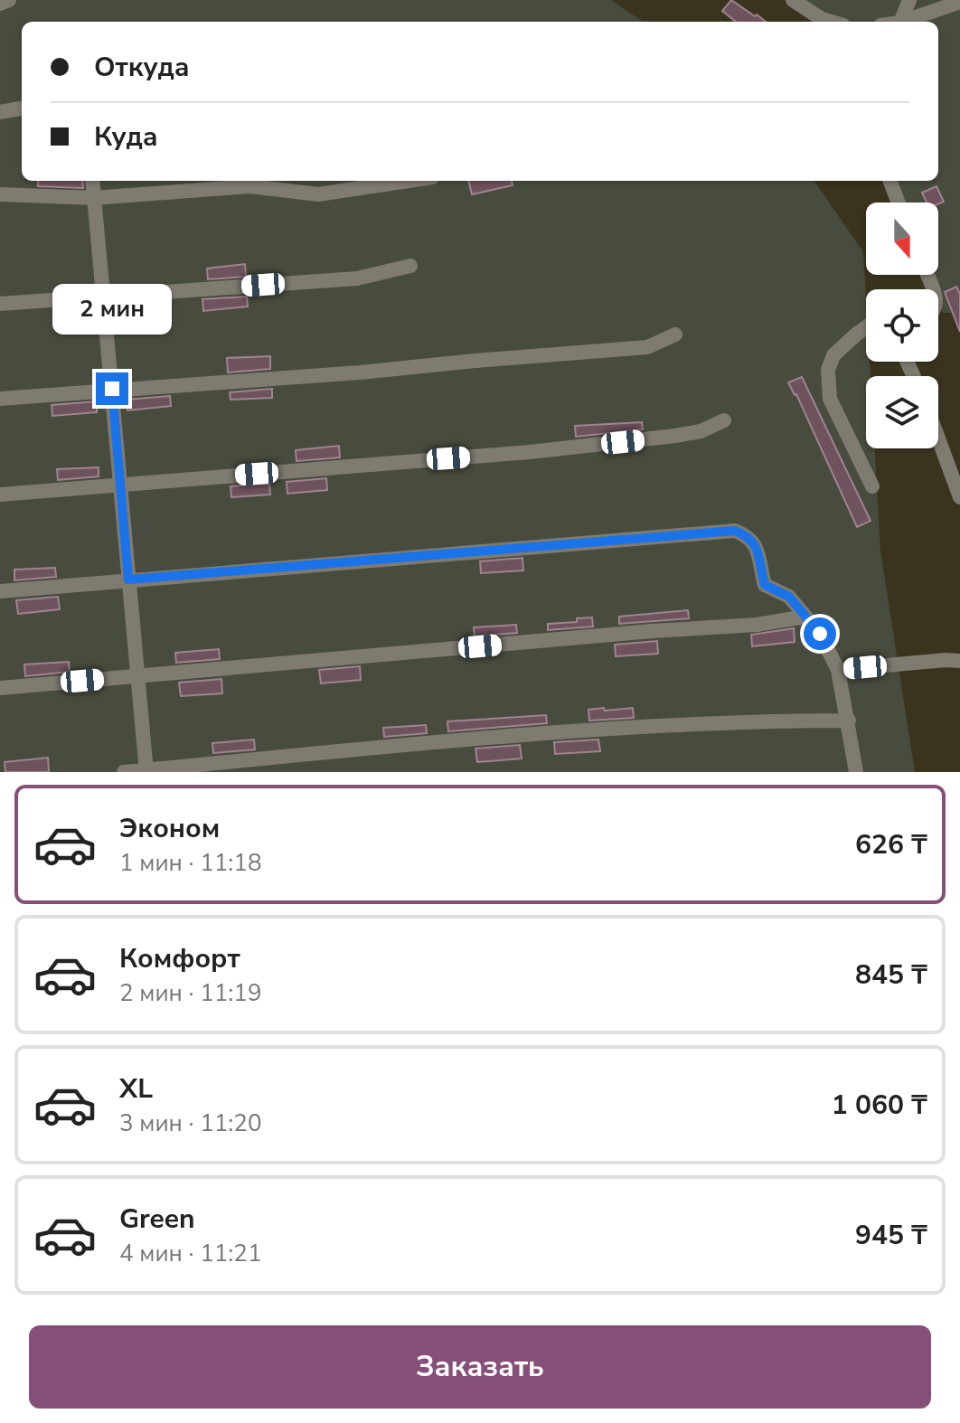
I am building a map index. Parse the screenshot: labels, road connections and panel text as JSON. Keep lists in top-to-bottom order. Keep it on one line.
{"north":"bottom","page":{"banner":["Откуда","Куда"],"bubble":"2 мин","list":[{"name":"Эконом","note":"1 мин · 11:18","value":"626 ₸"},{"name":"Комфорт","note":"2 мин · 11:19","value":"845 ₸"},{"name":"XL","note":"3 мин · 11:20","value":"1 060 ₸"},{"name":"Green","note":"4 мин · 11:21","value":"945 ₸"}],"buttons":"Заказать"}}
